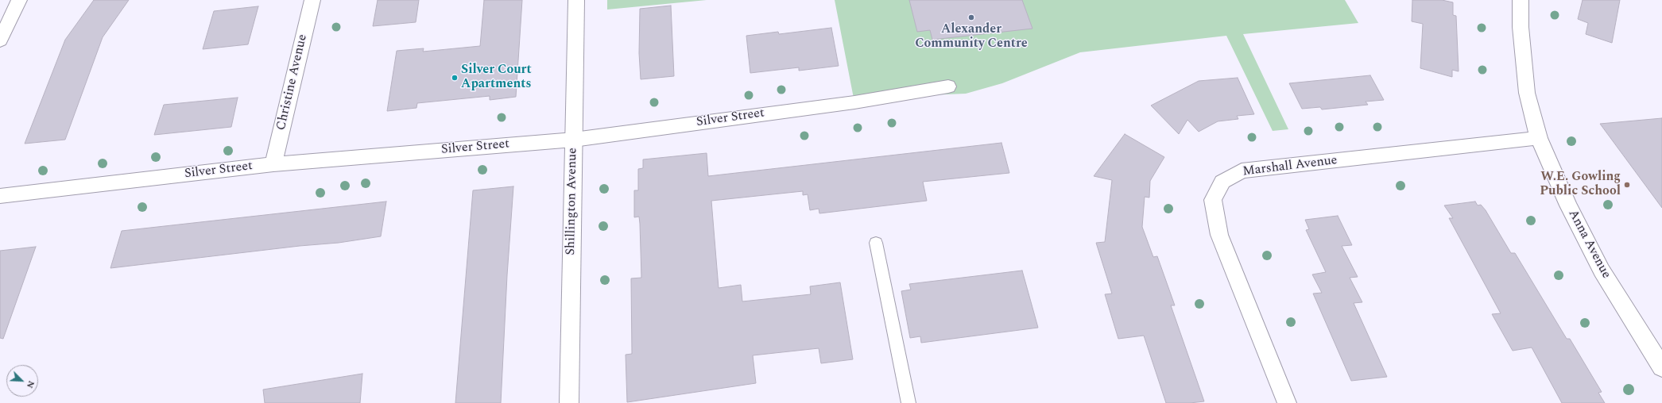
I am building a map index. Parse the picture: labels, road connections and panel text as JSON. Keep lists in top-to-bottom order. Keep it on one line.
{"streets":{"street":["Christine Avenue","Silver Street","Marshall Avenue","Shillington Avenue","Anna Avenue"]},"crossings":[["Christine Avenue","Silver Street"],["Silver Street","Shillington Avenue"],["Marshall Avenue","Anna Avenue"]],"places":["Alexander Community Centre","Silver Court Apartments","W.E. Gowling Public School"],"north":"bottom right"}
